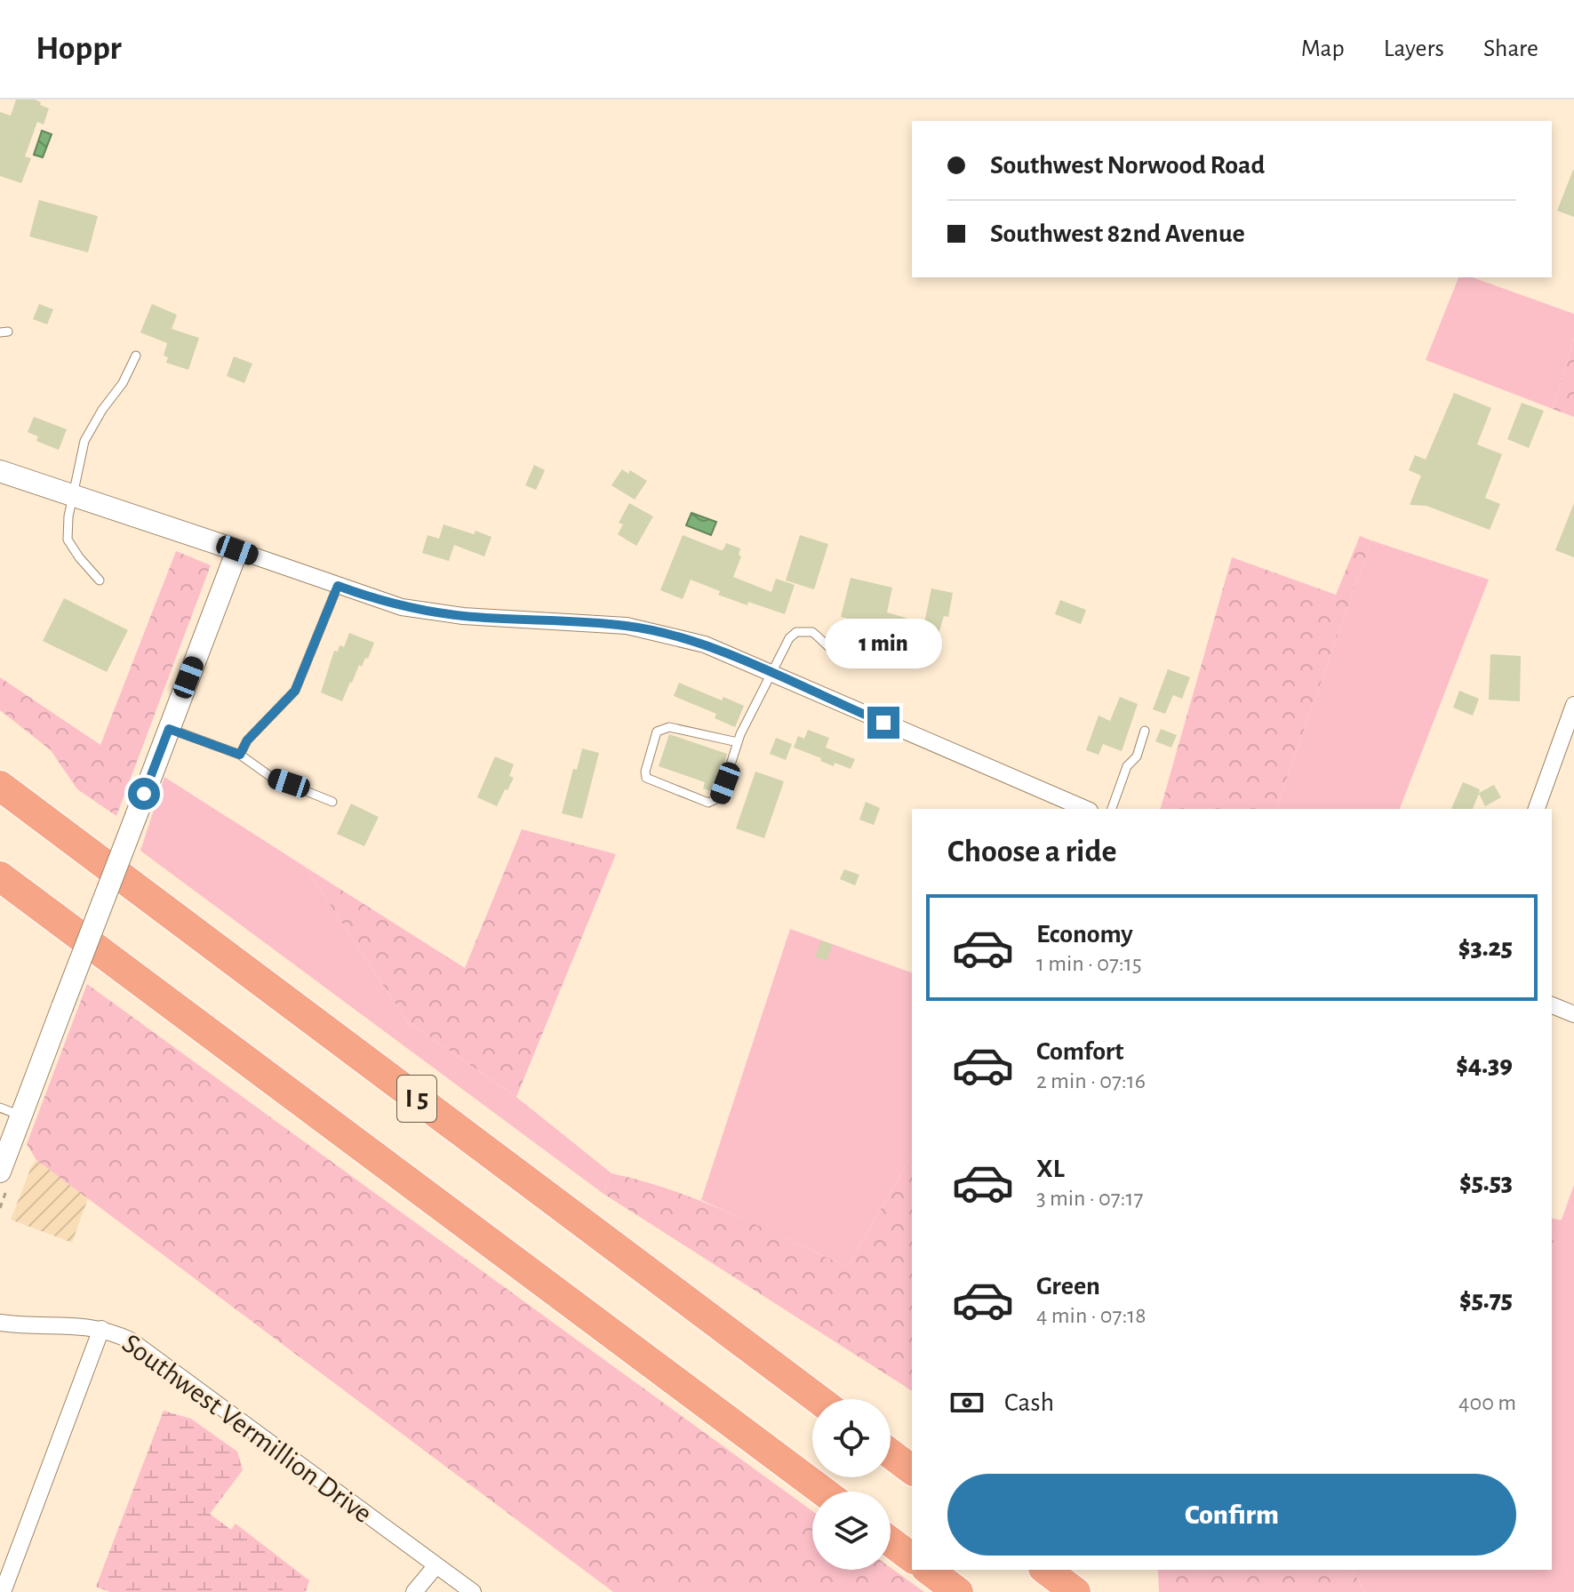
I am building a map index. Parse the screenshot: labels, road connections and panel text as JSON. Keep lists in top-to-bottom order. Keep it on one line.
{"streets":{"highway":["I 5"],"street":["Southwest Vermillion Drive"]},"page":{"header":"Hoppr","nav":["Map","Layers","Share"],"banner":["Southwest Norwood Road","Southwest 82nd Avenue"],"bubble":"1 min","heading":"Choose a ride","list":[{"name":"Economy","note":"1 min · 07:15","value":"$3.25"},{"name":"Comfort","note":"2 min · 07:16","value":"$4.39"},{"name":"XL","note":"3 min · 07:17","value":"$5.53"},{"name":"Green","note":"4 min · 07:18","value":"$5.75"}],"pay":["Cash","400 m"],"buttons":"Confirm"}}
